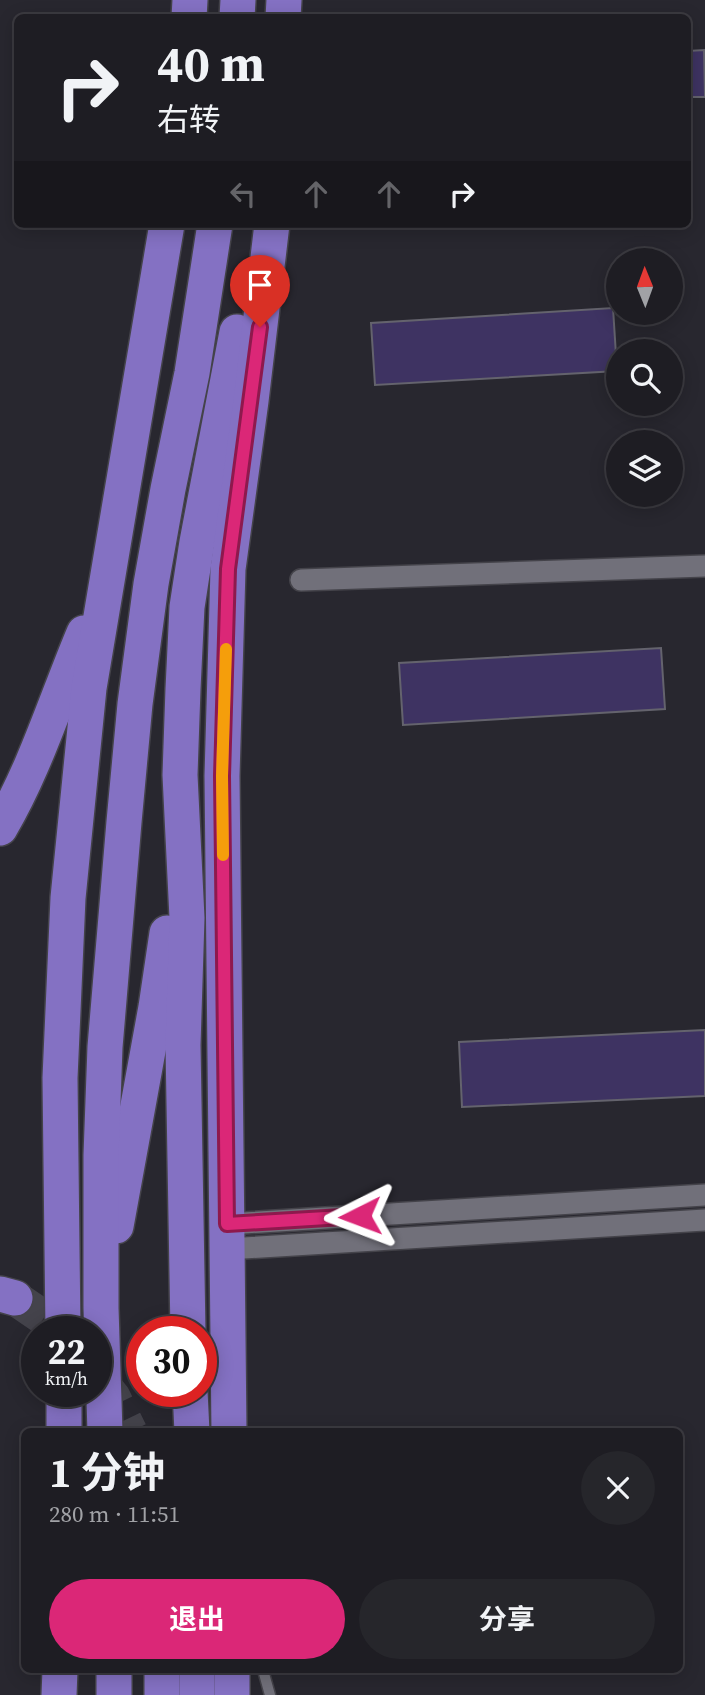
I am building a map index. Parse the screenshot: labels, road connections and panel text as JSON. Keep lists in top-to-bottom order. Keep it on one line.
{"north":"top","page":{"turn":["40 m","右转"],"speed":"22 km/h","limit":"30","heading":["1 分钟","280 m · 11:51"],"buttons":["退出","分享"]}}
